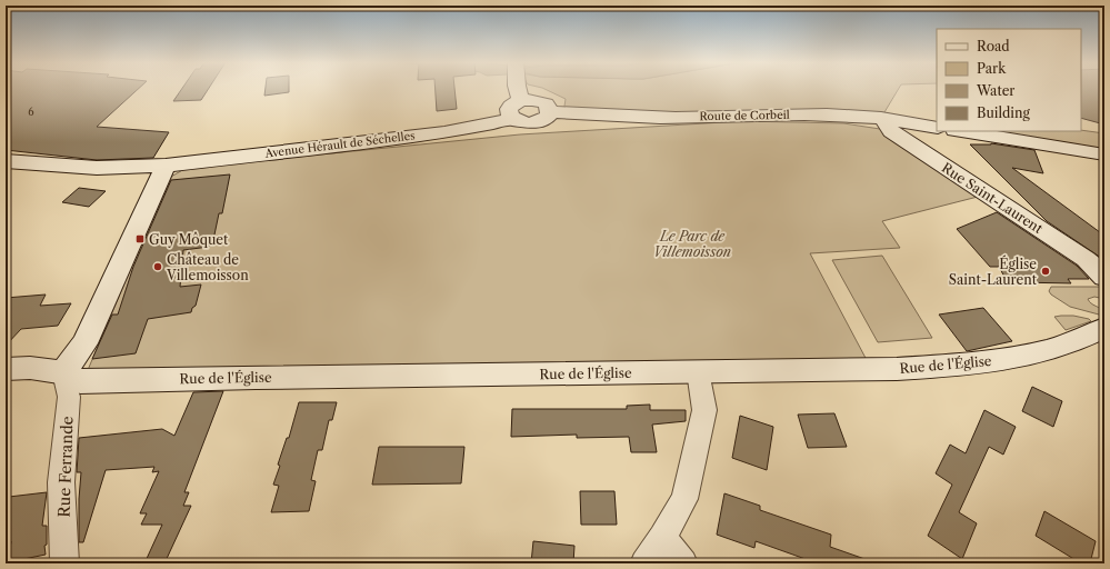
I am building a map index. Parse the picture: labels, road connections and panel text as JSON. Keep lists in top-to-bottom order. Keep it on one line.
{"streets":{"street":["Route de Corbeil","Avenue Hérault de Séchelles","Rue Saint-Laurent","Rue de l'Église","Rue Ferrande"]},"crossings":[["Route de Corbeil","Avenue Hérault de Séchelles"],["Route de Corbeil","Rue Saint-Laurent"],["Rue de l'Église","Rue Ferrande"]],"parks":["Le Parc de Villemoisson"],"places":{"transit":["Guy Môquet"],"other":["Château de Villemoisson","Église Saint-Laurent"]},"house_numbers":["6"],"legend":["Road","Park","Water","Building"]}
